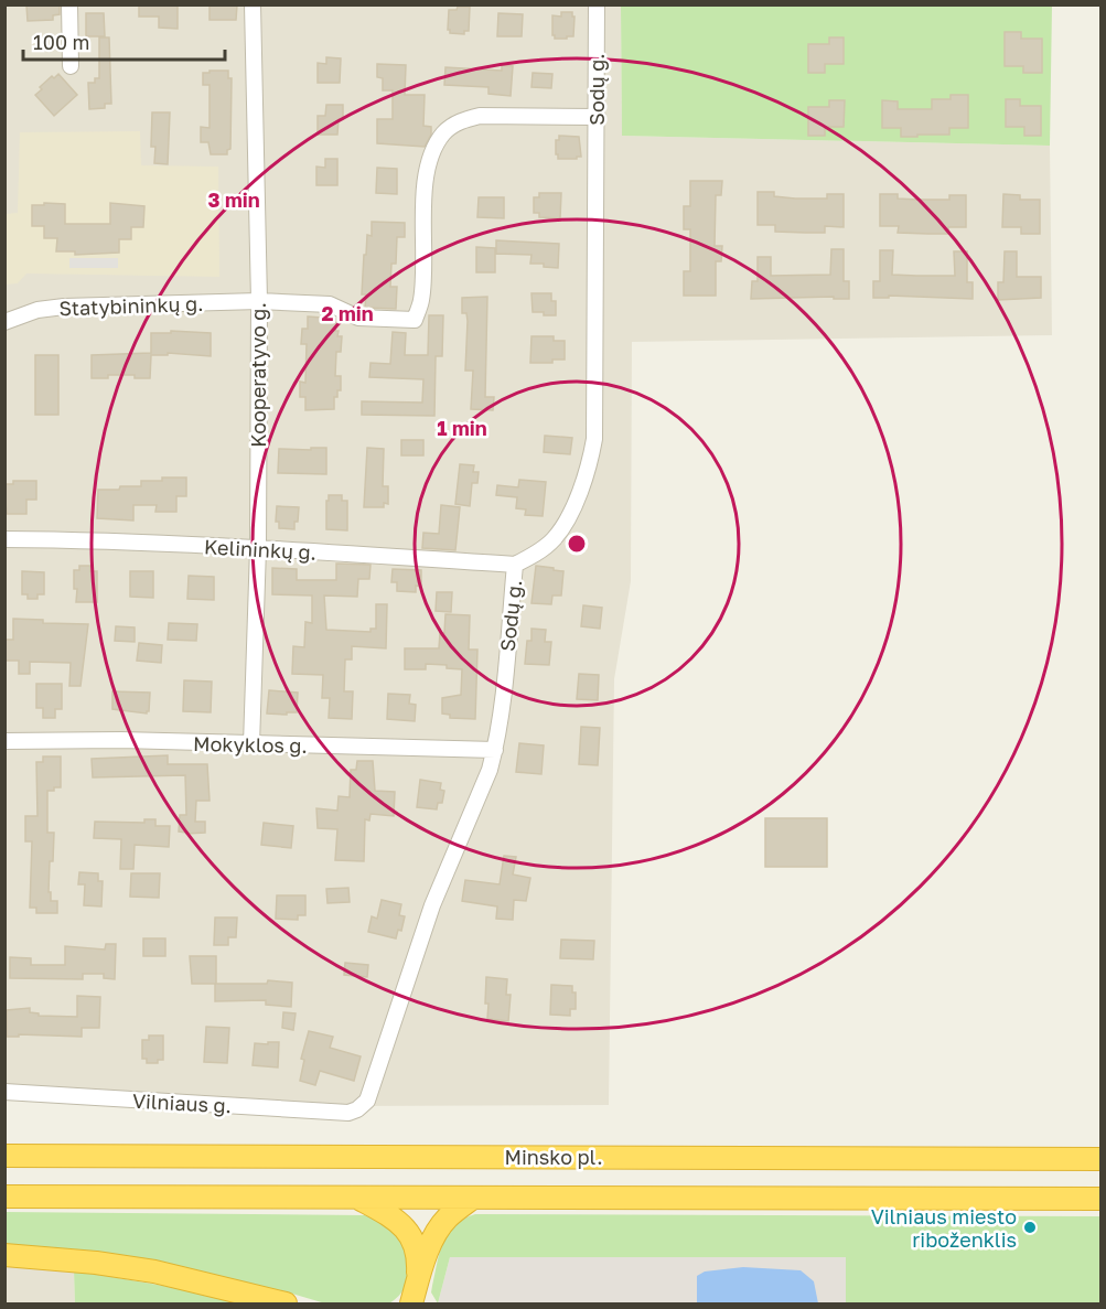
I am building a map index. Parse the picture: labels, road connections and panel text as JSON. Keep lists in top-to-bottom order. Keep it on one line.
{"streets":{"highway":["Minsko pl."],"street":["Sodų g.","Statybininkų g.","Kooperatyvo g.","Kelininkų g.","Mokyklos g.","Vilniaus g."]},"crossings":[["Sodų g.","Statybininkų g."],["Sodų g.","Kelininkų g."],["Sodų g.","Mokyklos g."],["Sodų g.","Vilniaus g."],["Statybininkų g.","Kooperatyvo g."],["Kooperatyvo g.","Kelininkų g."],["Kooperatyvo g.","Mokyklos g."]],"places":["Vilniaus miesto riboženklis"],"scale_bar":"100 m","rings":["3 min","2 min","1 min"]}
